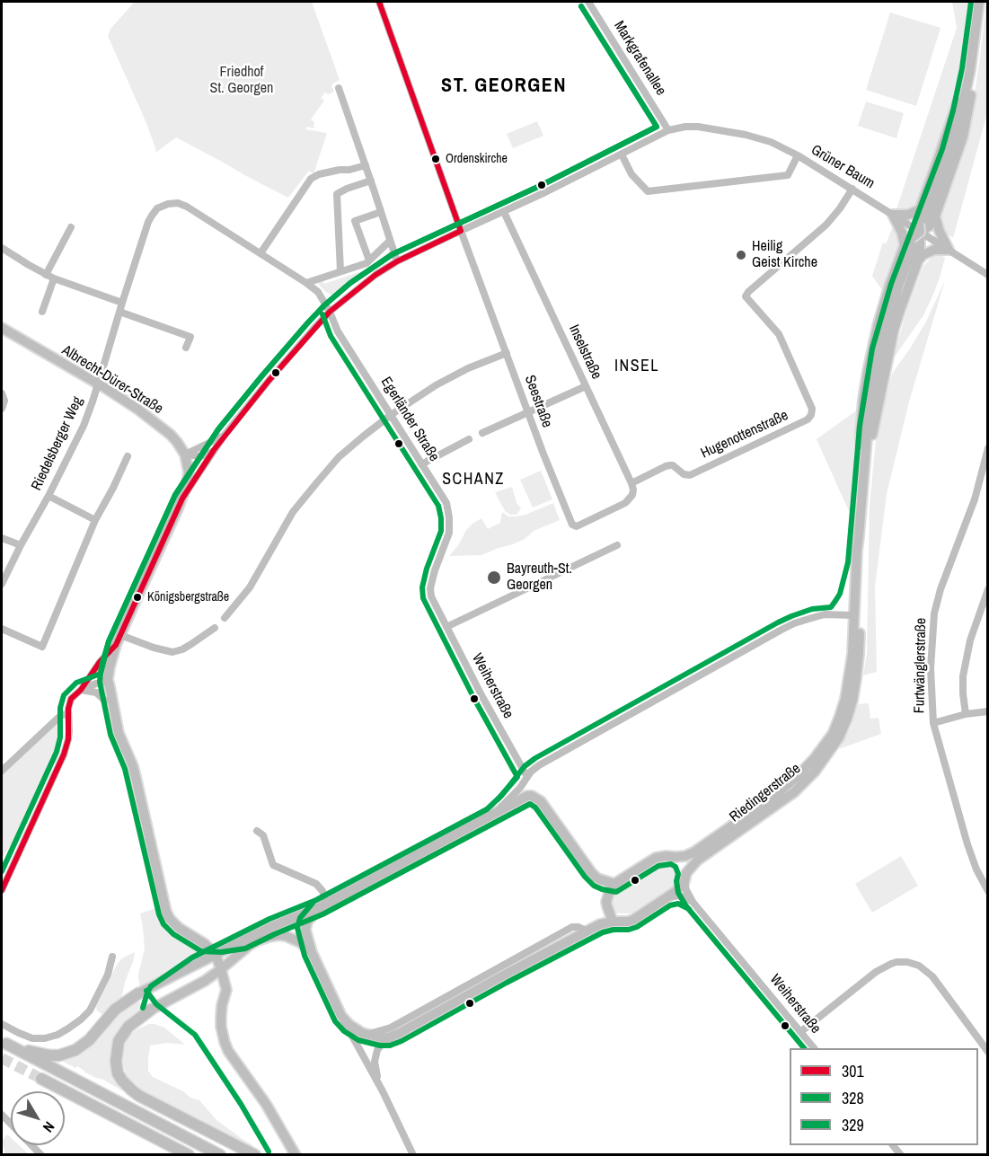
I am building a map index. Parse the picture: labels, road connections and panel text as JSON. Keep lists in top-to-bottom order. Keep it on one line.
{"streets":{"main road":["Albrecht-Dürer-Straße","Riedingerstraße"],"street":["Markgrafenallee","Grüner Baum","Inselstraße","Seestraße","Egerländer Straße","Hugenottenstraße","Riedelsberger Weg","Furtwänglerstraße","Weiherstraße"]},"crossings":[["Markgrafenallee","Grüner Baum"],["Grüner Baum","Inselstraße"],["Grüner Baum","Albrecht-Dürer-Straße"],["Grüner Baum","Seestraße"],["Grüner Baum","Egerländer Straße"],["Grüner Baum","Hugenottenstraße"],["Grüner Baum","Riedingerstraße"],["Inselstraße","Seestraße"],["Inselstraße","Hugenottenstraße"],["Albrecht-Dürer-Straße","Riedelsberger Weg"],["Seestraße","Hugenottenstraße"],["Egerländer Straße","Riedelsberger Weg"],["Egerländer Straße","Weiherstraße"],["Weiherstraße","Riedingerstraße"]],"districts":["ST. GEORGEN","INSEL","SCHANZ"],"parks":["Friedhof St. Georgen"],"places":["Ordenskirche","Heilig Geist Kirche","Bayreuth-St. Georgen","Königsbergstraße"],"lines":["transit line 301","transit line 329","transit line 328"],"legend":["301","328","329"],"north":"bottom right"}
